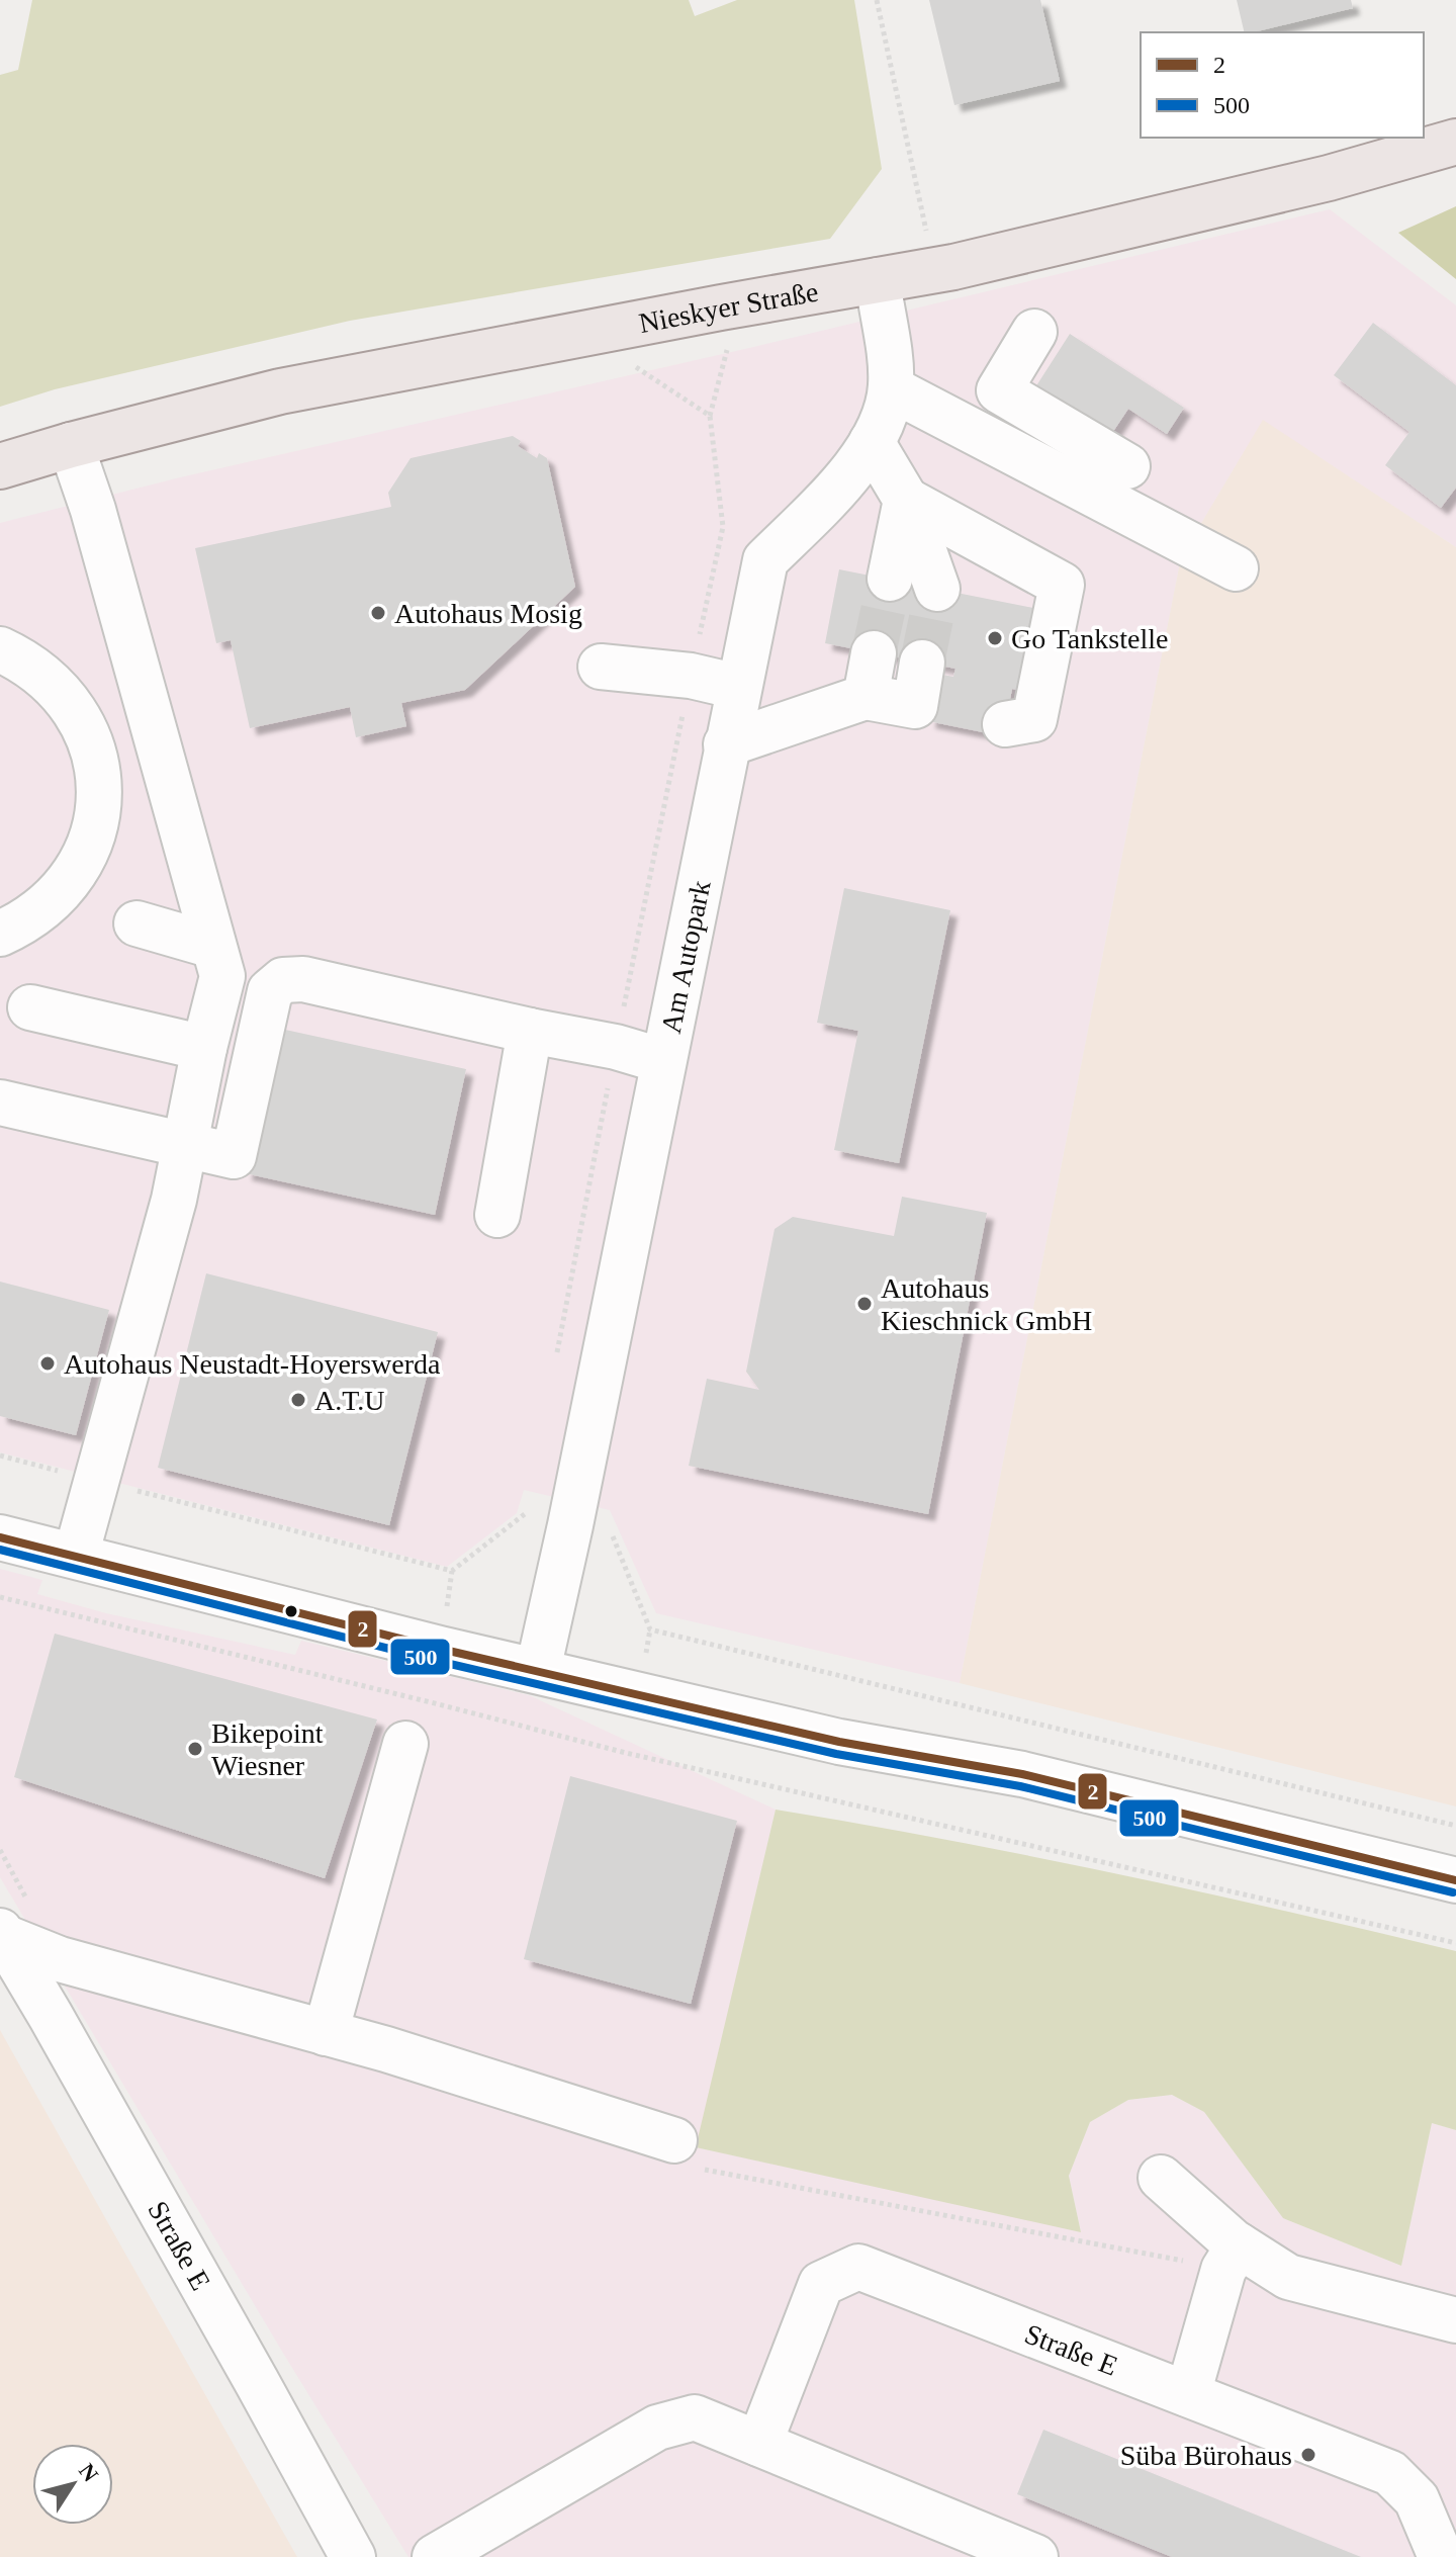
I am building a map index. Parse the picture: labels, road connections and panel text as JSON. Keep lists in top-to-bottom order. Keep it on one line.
{"streets":{"main road":["Nieskyer Straße"],"street":["Am Autopark","Straße E"]},"crossings":[["Nieskyer Straße","Am Autopark"]],"places":["Autohaus Mosig","Go Tankstelle","Autohaus Kieschnick GmbH","Autohaus Neustadt-Hoyerswerda","A.T.U","Bikepoint Wiesner","Süba Bürohaus"],"lines":["transit line 2","transit line 500"],"legend":["2","500"],"north":"top right"}
